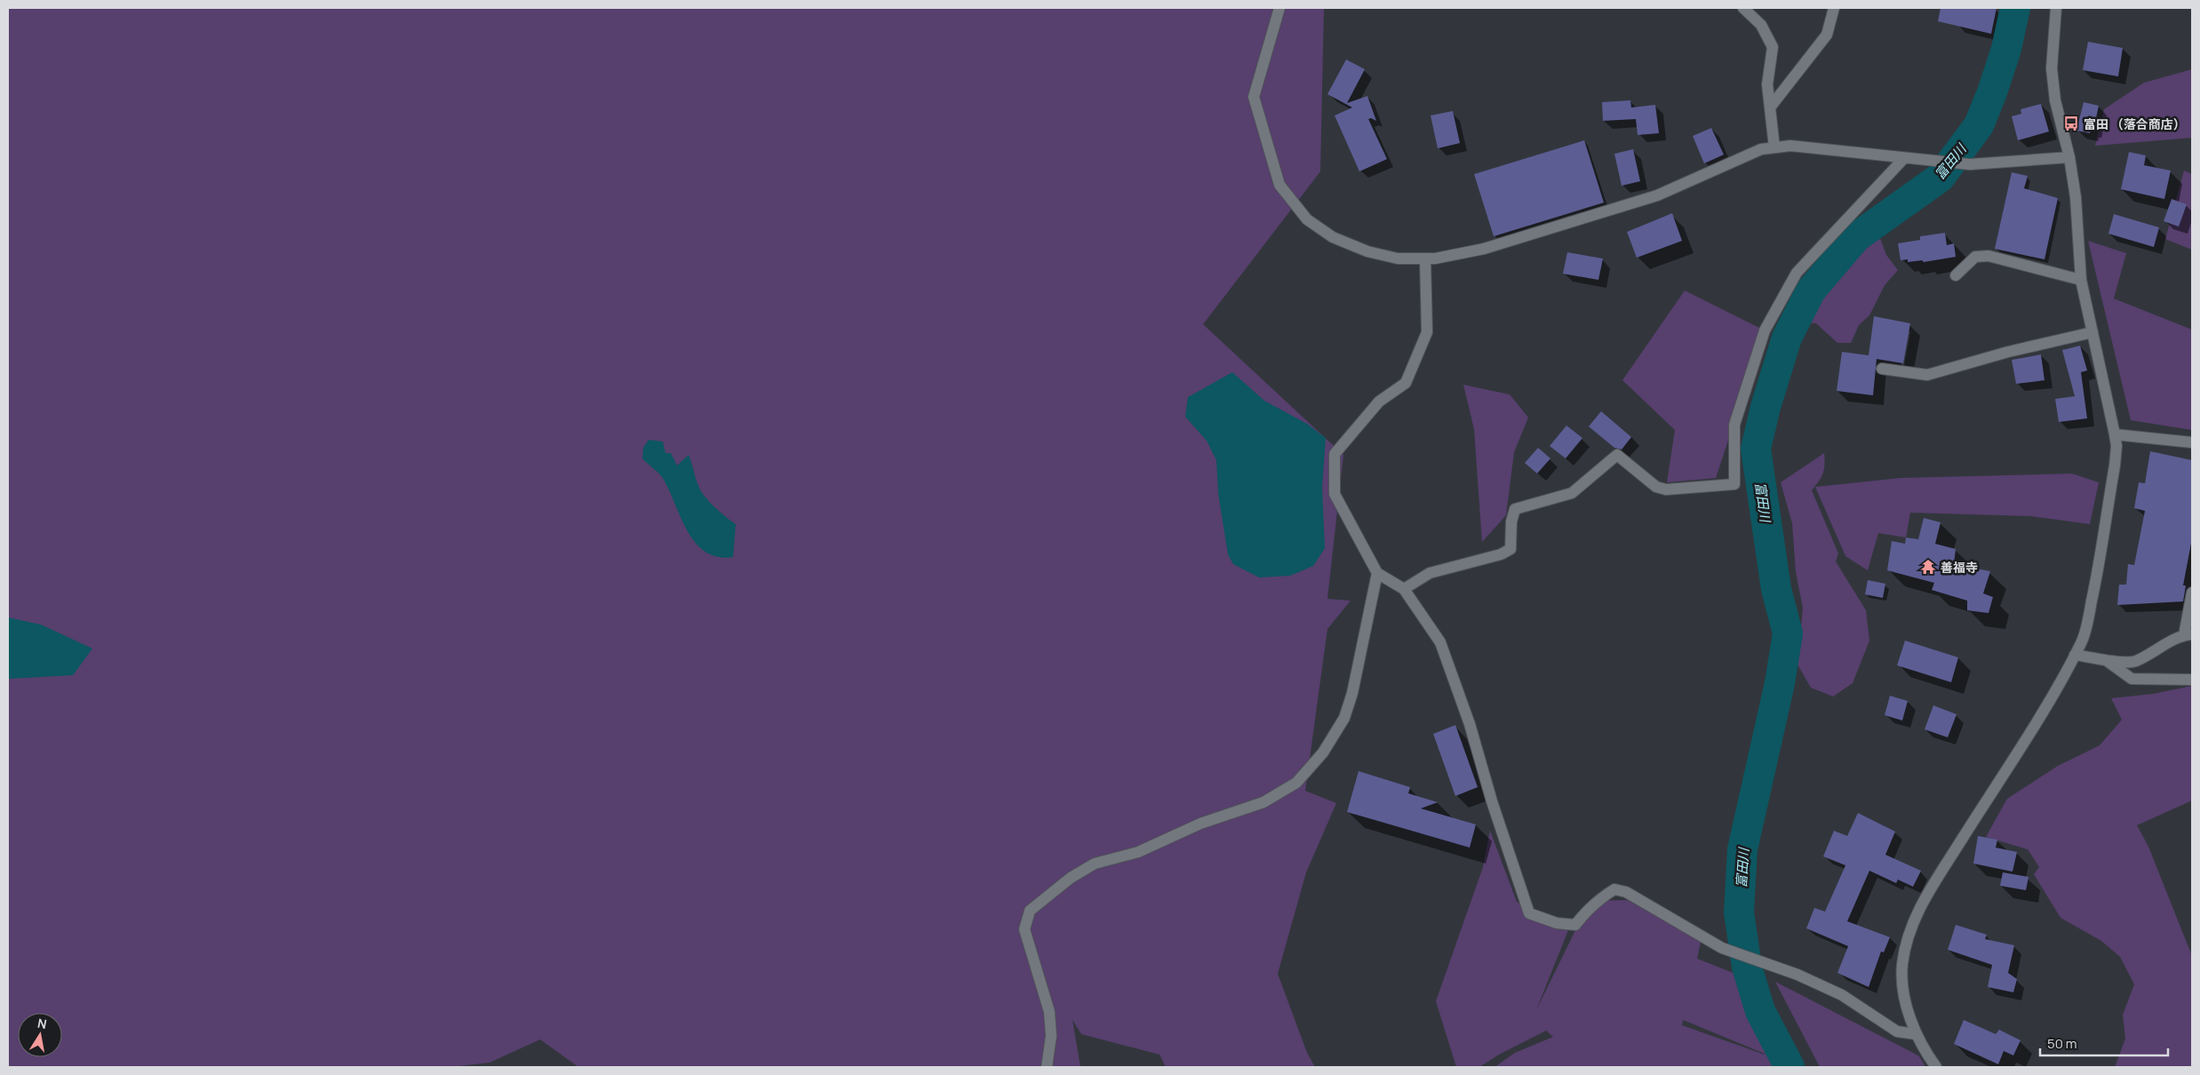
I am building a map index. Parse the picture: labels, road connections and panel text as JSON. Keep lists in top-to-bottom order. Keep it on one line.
{"water":["富田川"],"places":{"bus stop":["富田 （落合商店）"],"temple":["善福寺"]},"scale_bar":"50 m","north":"top"}
